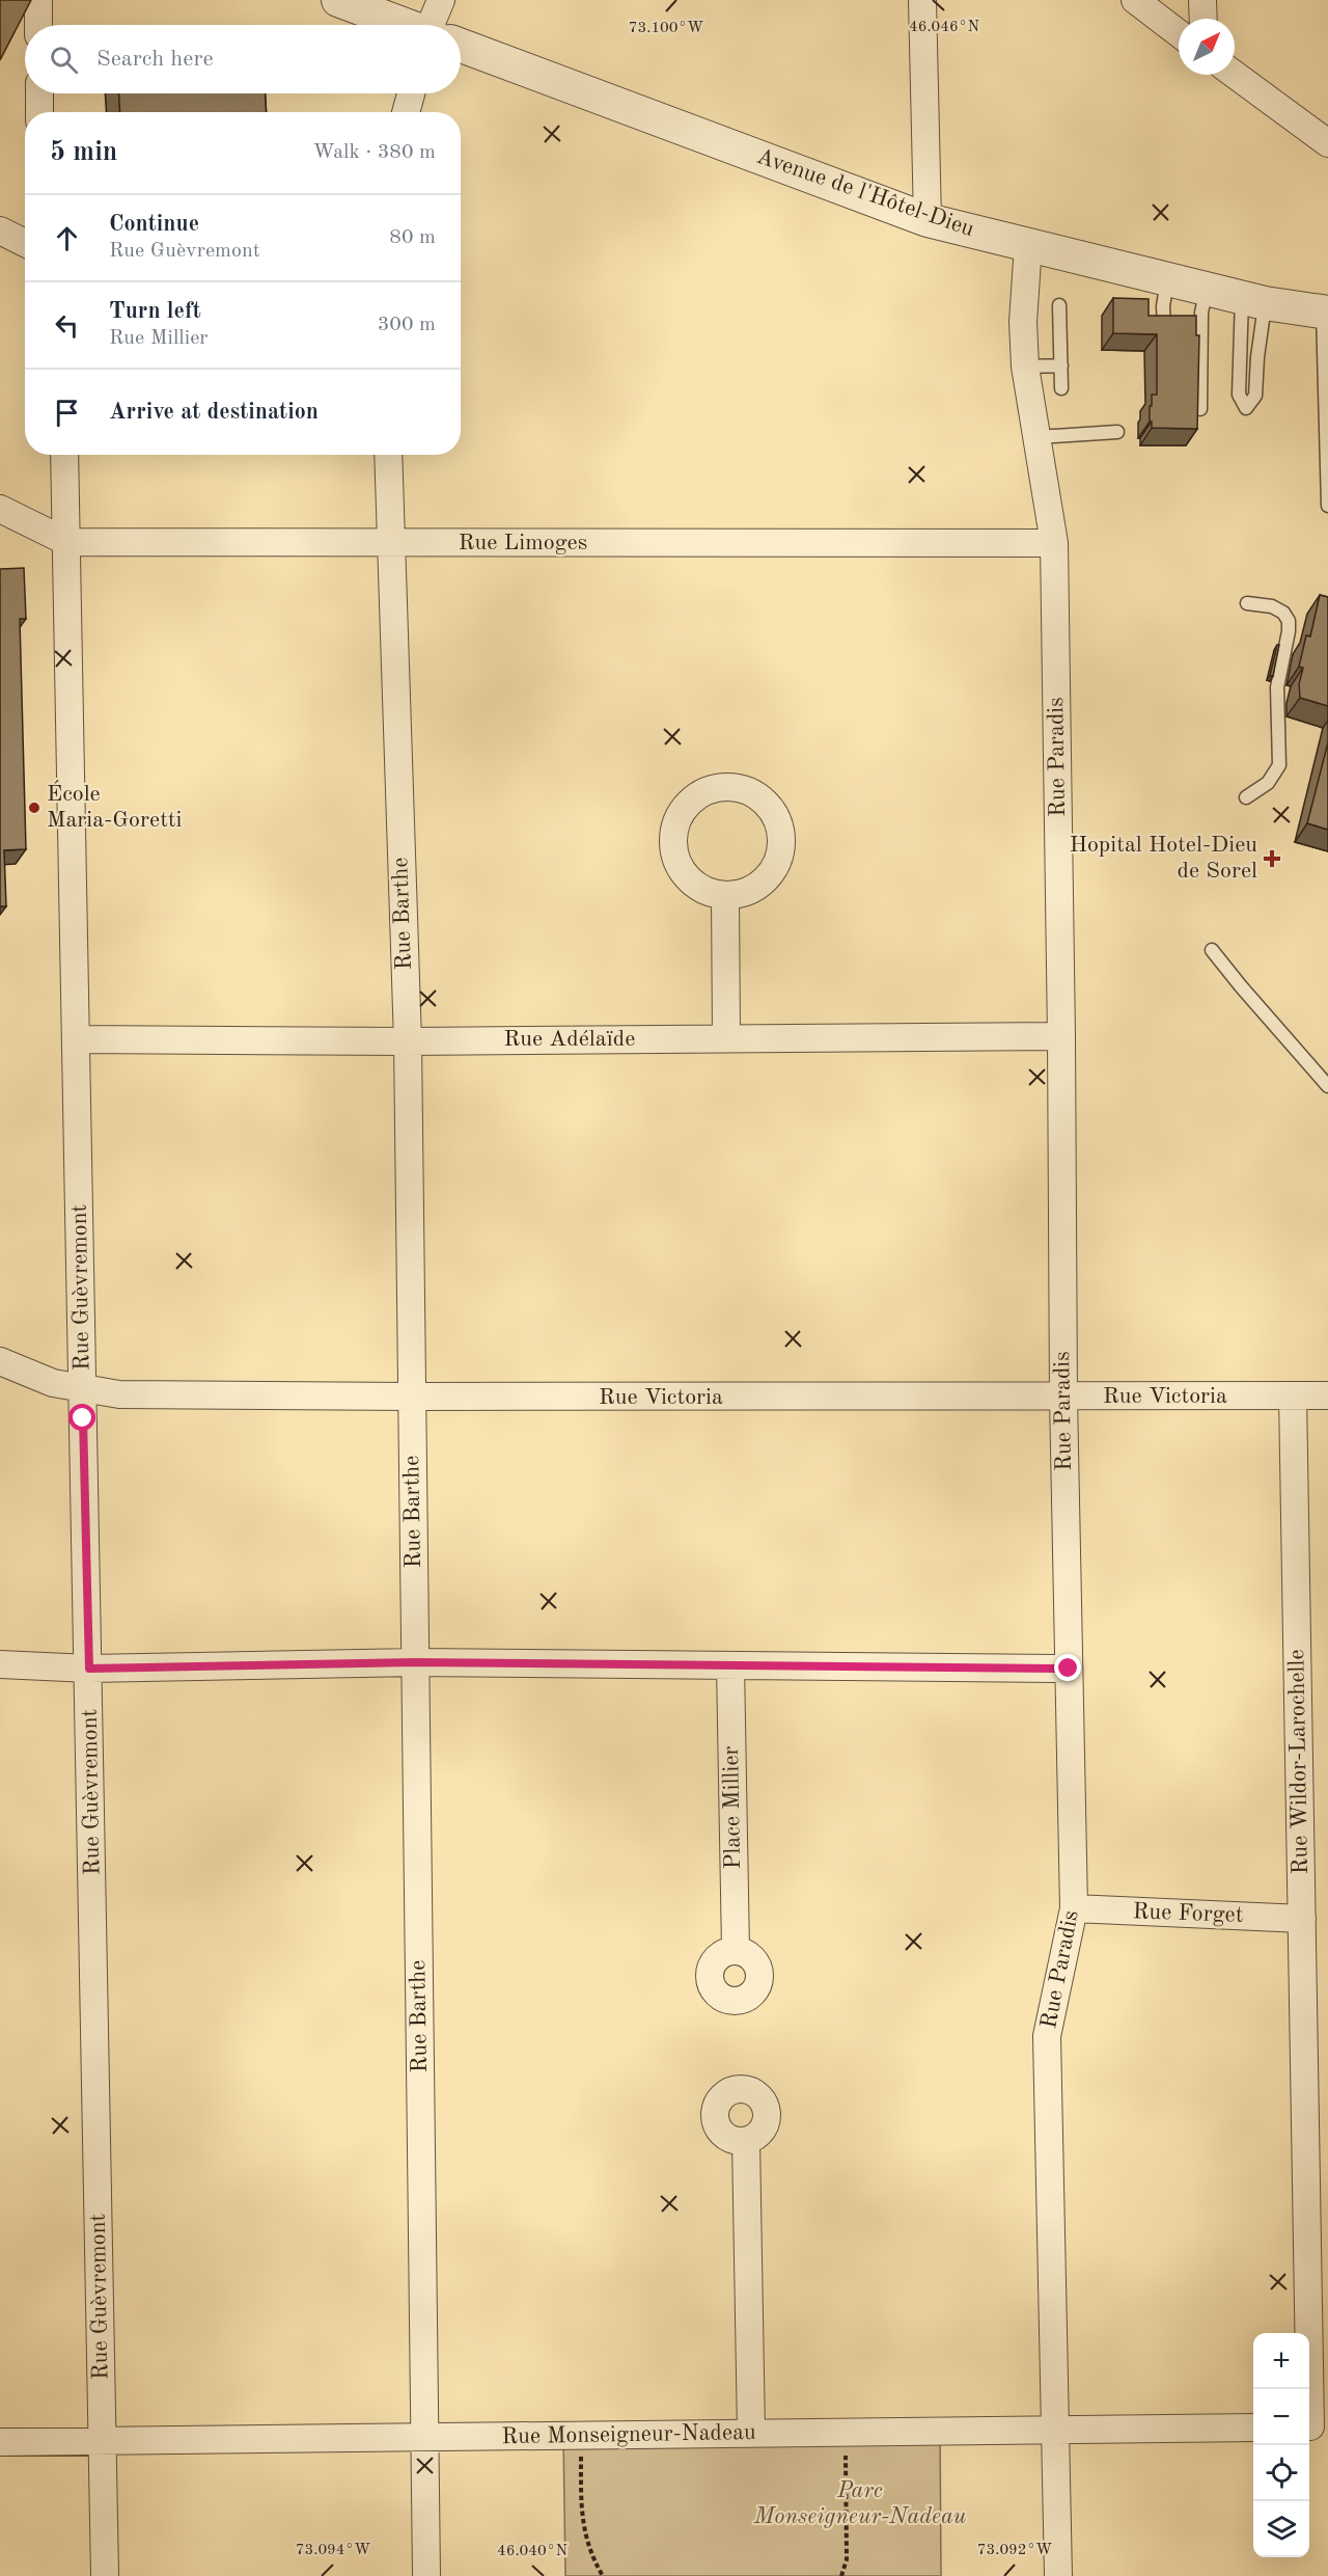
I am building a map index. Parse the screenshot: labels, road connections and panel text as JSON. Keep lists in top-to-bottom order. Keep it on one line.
{"streets":{"street":["Avenue de l'Hôtel-Dieu","Rue Limoges","Rue Paradis","Rue Barthe","Rue Adélaïde","Rue Guèvremont","Rue Victoria","Rue Wildor-Larochelle","Place Millier","Rue Forget","Rue Monseigneur-Nadeau"]},"crossings":[["Avenue de l'Hôtel-Dieu","Rue Paradis"],["Rue Limoges","Rue Paradis"],["Rue Limoges","Rue Barthe"],["Rue Limoges","Rue Guèvremont"],["Rue Paradis","Rue Adélaïde"],["Rue Paradis","Rue Victoria"],["Rue Paradis","Rue Forget"],["Rue Paradis","Rue Monseigneur-Nadeau"],["Rue Barthe","Rue Adélaïde"],["Rue Barthe","Rue Victoria"],["Rue Barthe","Rue Monseigneur-Nadeau"],["Rue Adélaïde","Rue Guèvremont"],["Rue Guèvremont","Rue Victoria"],["Rue Guèvremont","Rue Monseigneur-Nadeau"],["Rue Victoria","Rue Wildor-Larochelle"],["Rue Wildor-Larochelle","Rue Forget"]],"parks":["Parc Monseigneur-Nadeau"],"places":{"other":["École Maria-Goretti"],"health":["Hopital Hotel-Dieu de Sorel"]},"north":"top right","page":{"search":"Search here","heading":["5 min","Walk · 380 m"],"list":[["Continue","Rue Guèvremont","80 m"],["Turn left","Rue Millier","300 m"],"Arrive at destination"],"map_buttons":["+","−"]},"coordinates":["46.046°N","73.100°W","73.094°W","73.092°W","46.040°N"]}
